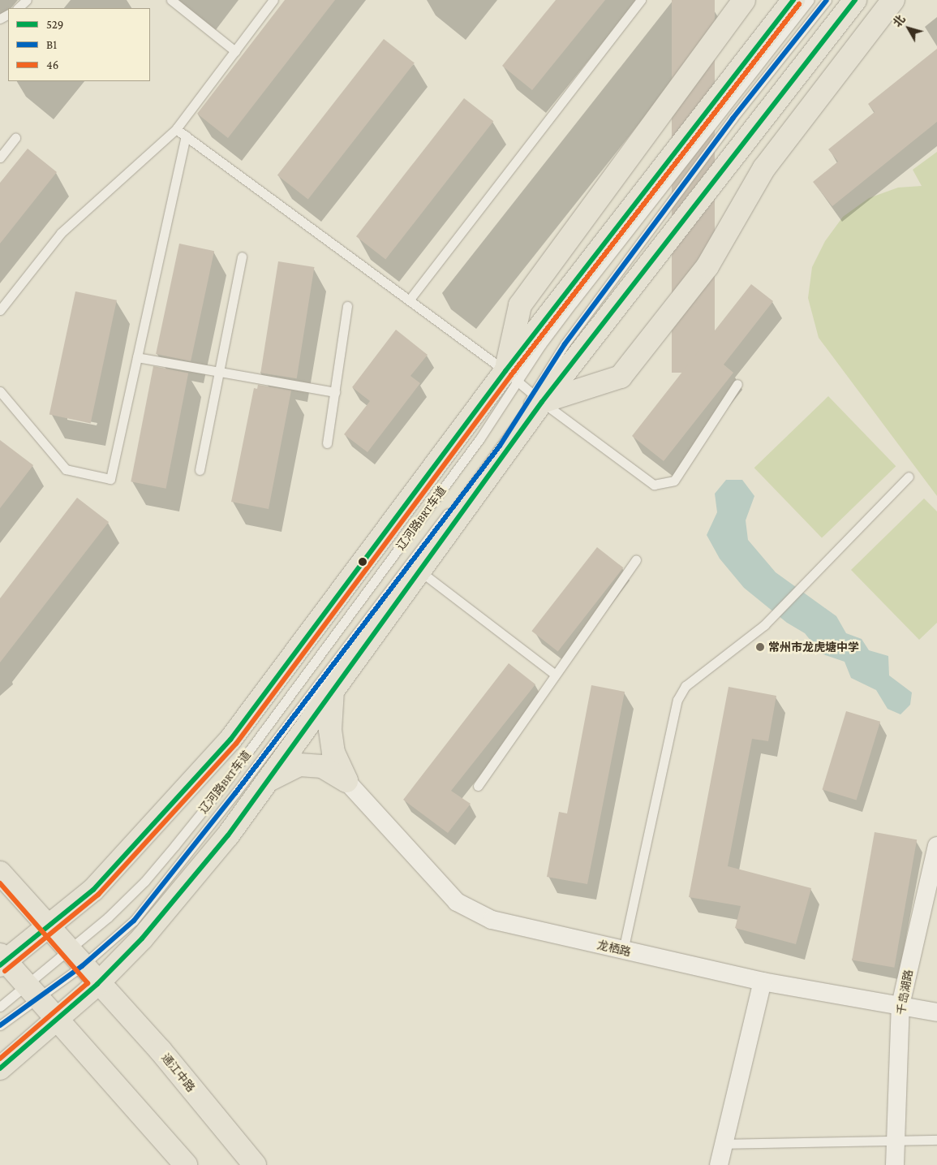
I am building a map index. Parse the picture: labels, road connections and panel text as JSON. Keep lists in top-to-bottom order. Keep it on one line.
{"streets":{"main road":["通江中路"],"street":["龙栖路","千岛湖路"],"lane":["辽河路BRT车道"]},"crossings":[["辽河路BRT车道","通江中路"],["龙栖路","千岛湖路"]],"places":["常州市龙虎塘中学"],"lines":["transit line 529","transit line B1","transit line 46"],"legend":["529","B1","46"],"north":"top left"}
